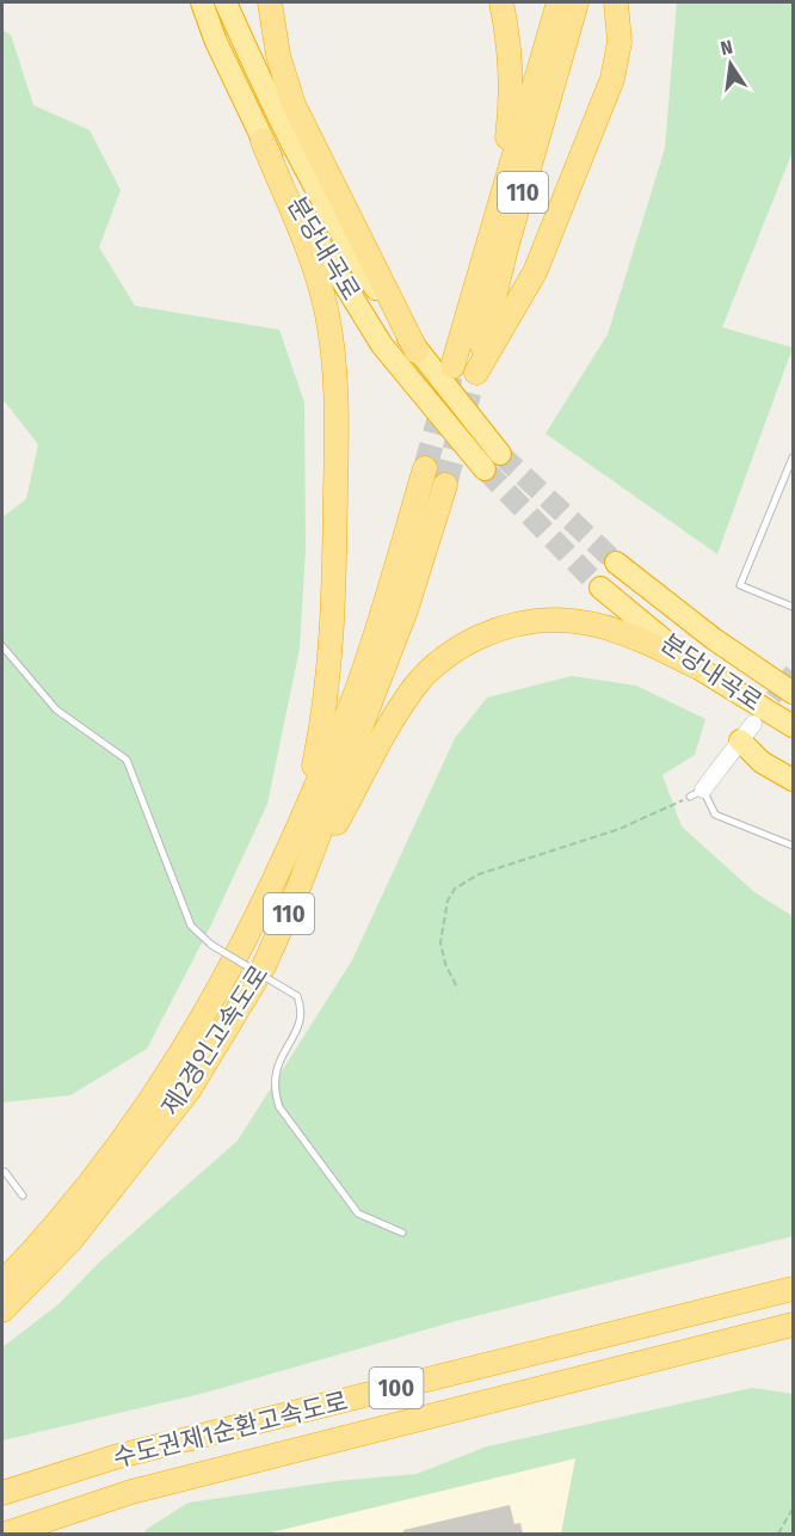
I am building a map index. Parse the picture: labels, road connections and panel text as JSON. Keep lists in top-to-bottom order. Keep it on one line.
{"streets":{"highway":["110","분당내곡로","제2경인고속도로","100","수도권제1순환고속도로"]},"north":"top"}
